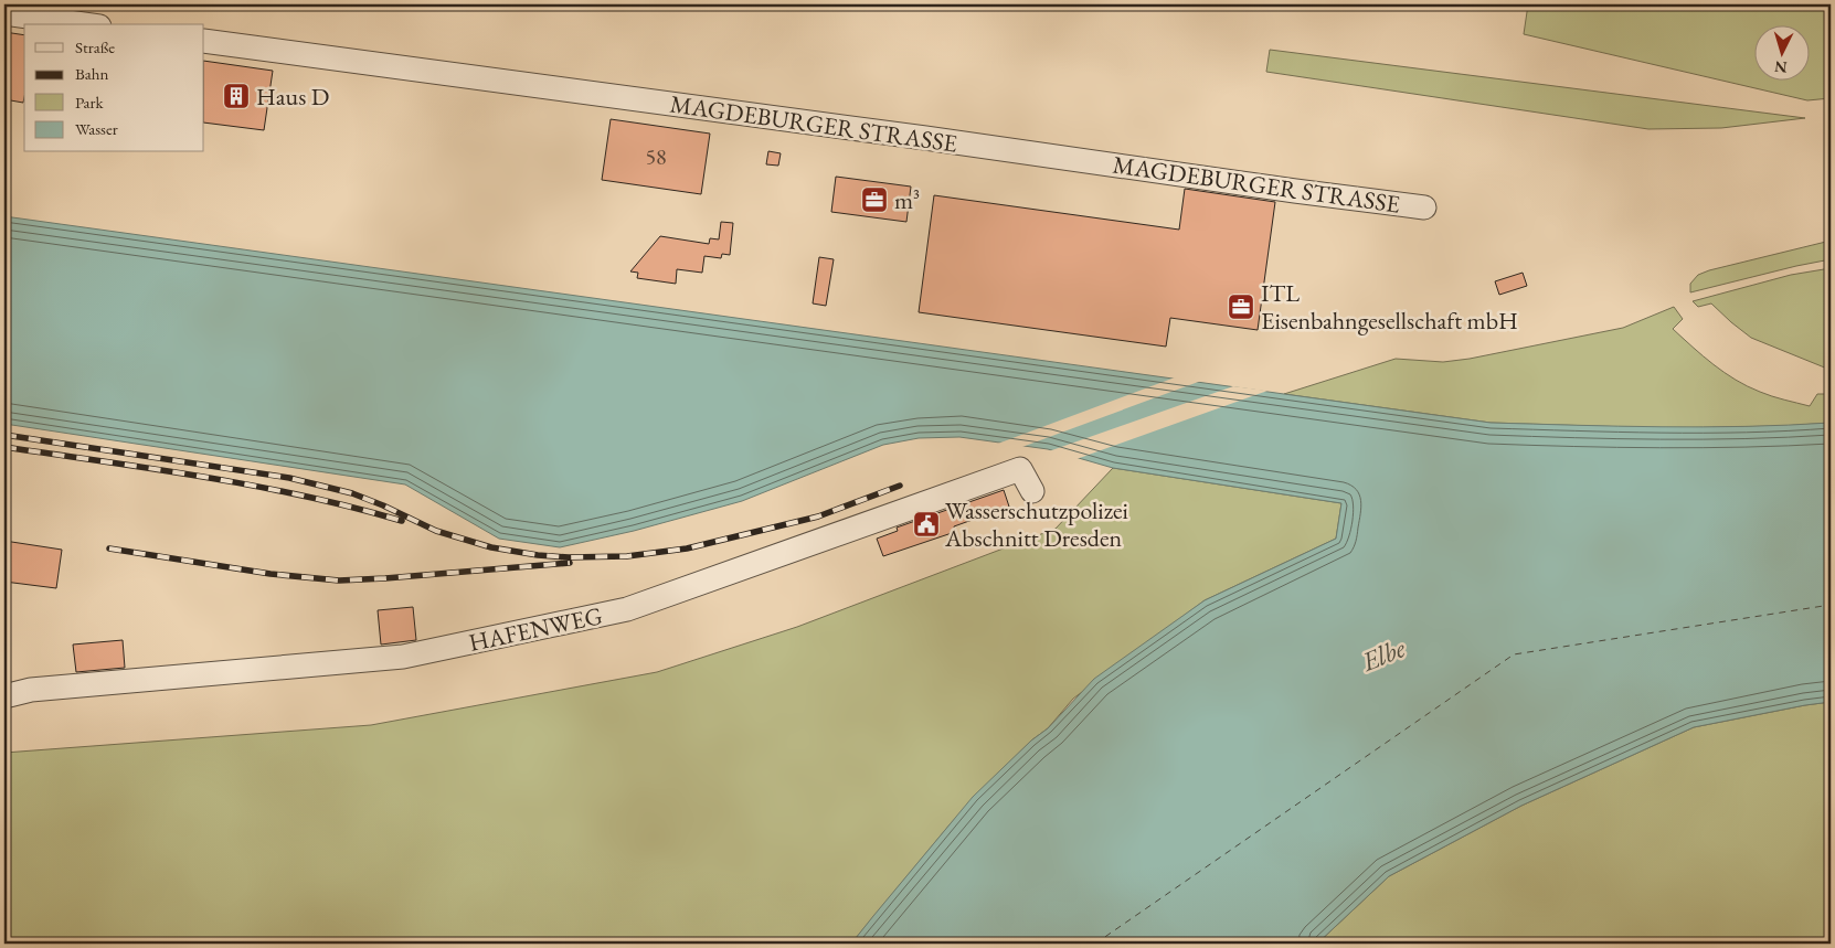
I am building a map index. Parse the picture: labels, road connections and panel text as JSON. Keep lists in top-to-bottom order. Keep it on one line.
{"streets":{"street":["MAGDEBURGER STRASSE","HAFENWEG"]},"water":["Elbe"],"places":{"building":["Haus D"],"office":["m³","ITL Eisenbahngesellschaft mbH"],"public building":["Wasserschutzpolizei Abschnitt Dresden"]},"house_numbers":["58"],"legend":["Straße","Bahn","Park","Wasser"],"north":"bottom"}
